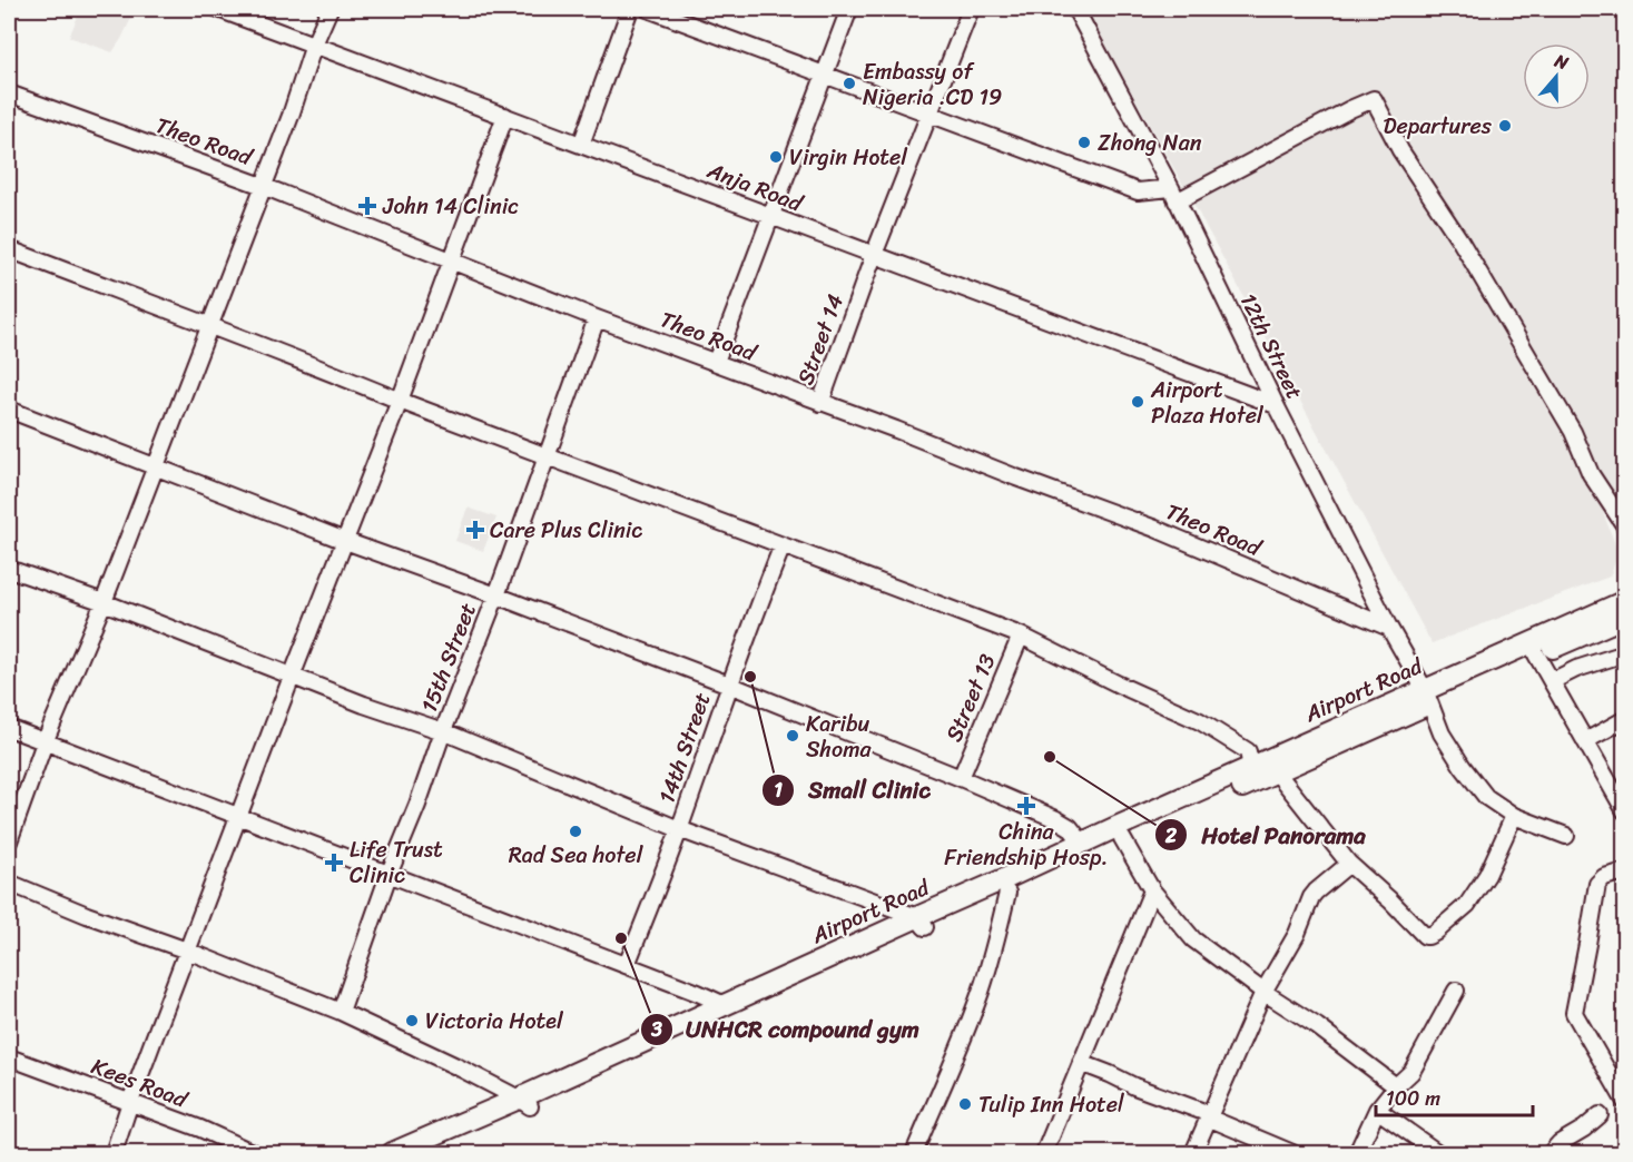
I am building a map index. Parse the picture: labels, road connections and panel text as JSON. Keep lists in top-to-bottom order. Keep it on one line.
{"streets":{"main road":["Airport Road"],"street":["Theo Road","Anja Road","Street 14","12th Street","15th Street","Street 13","14th Street","Kees Road"]},"crossings":[["Theo Road","Street 14"],["Theo Road","12th Street"],["Theo Road","15th Street"],["Anja Road","Street 14"],["Anja Road","12th Street"],["12th Street","Airport Road"]],"places":{"other":["Embassy of Nigeria .CD 19","Departures","Zhong Nan","Virgin Hotel","Airport Plaza Hotel","Small Clinic","Karibu Shoma","Hotel Panorama","Rad Sea hotel","UNHCR compound gym","Victoria Hotel","Tulip Inn Hotel"],"health":["John 14 Clinic","Care Plus Clinic","China Friendship Hosp.","Life Trust Clinic"]},"scale_bar":"100 m","north":"top"}
